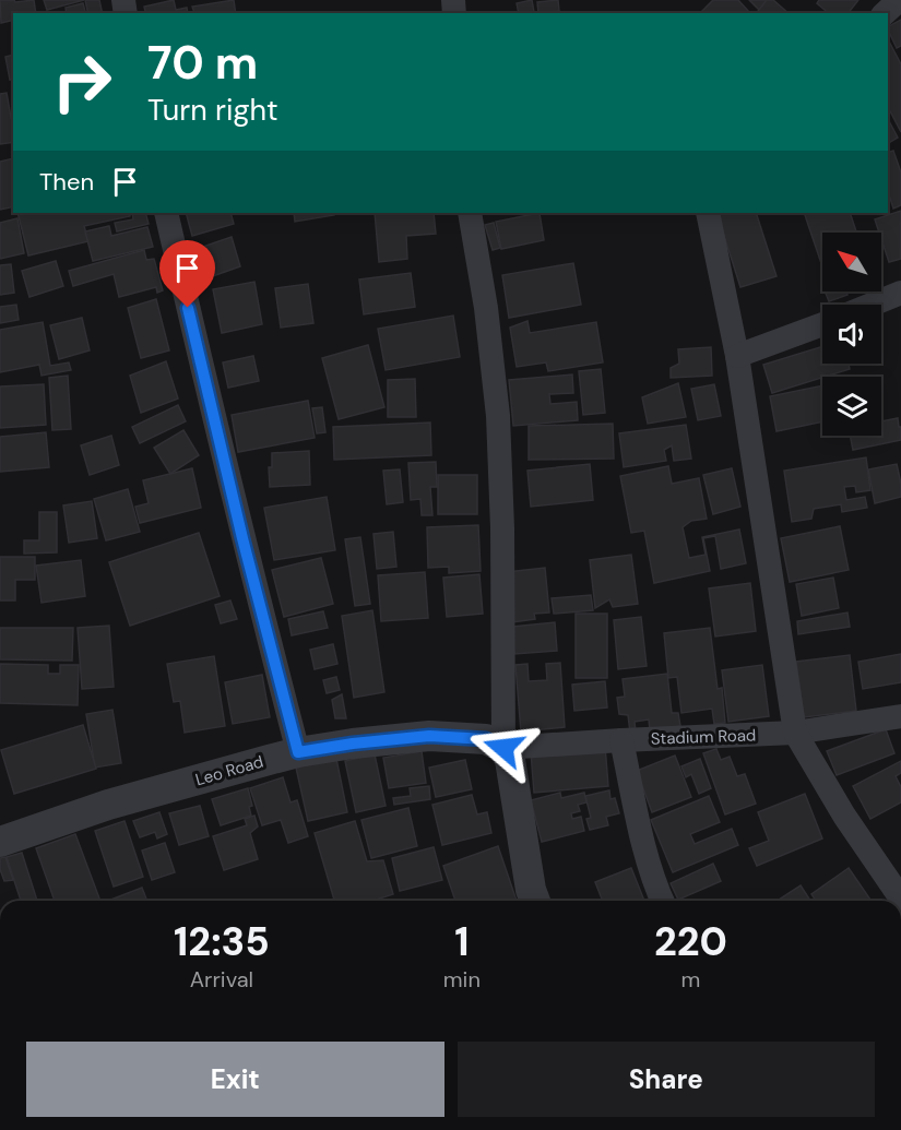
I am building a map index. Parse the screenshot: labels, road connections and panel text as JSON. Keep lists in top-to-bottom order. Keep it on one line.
{"streets":{"street":["Stadium Road","Leo Road"]},"crossings":[["Stadium Road","Leo Road"]],"north":"top left","page":{"turn":["70 m","Turn right"],"then":"Then","eta":["12:35","Arrival","1","min","220","m"],"buttons":["Exit","Share"]}}
